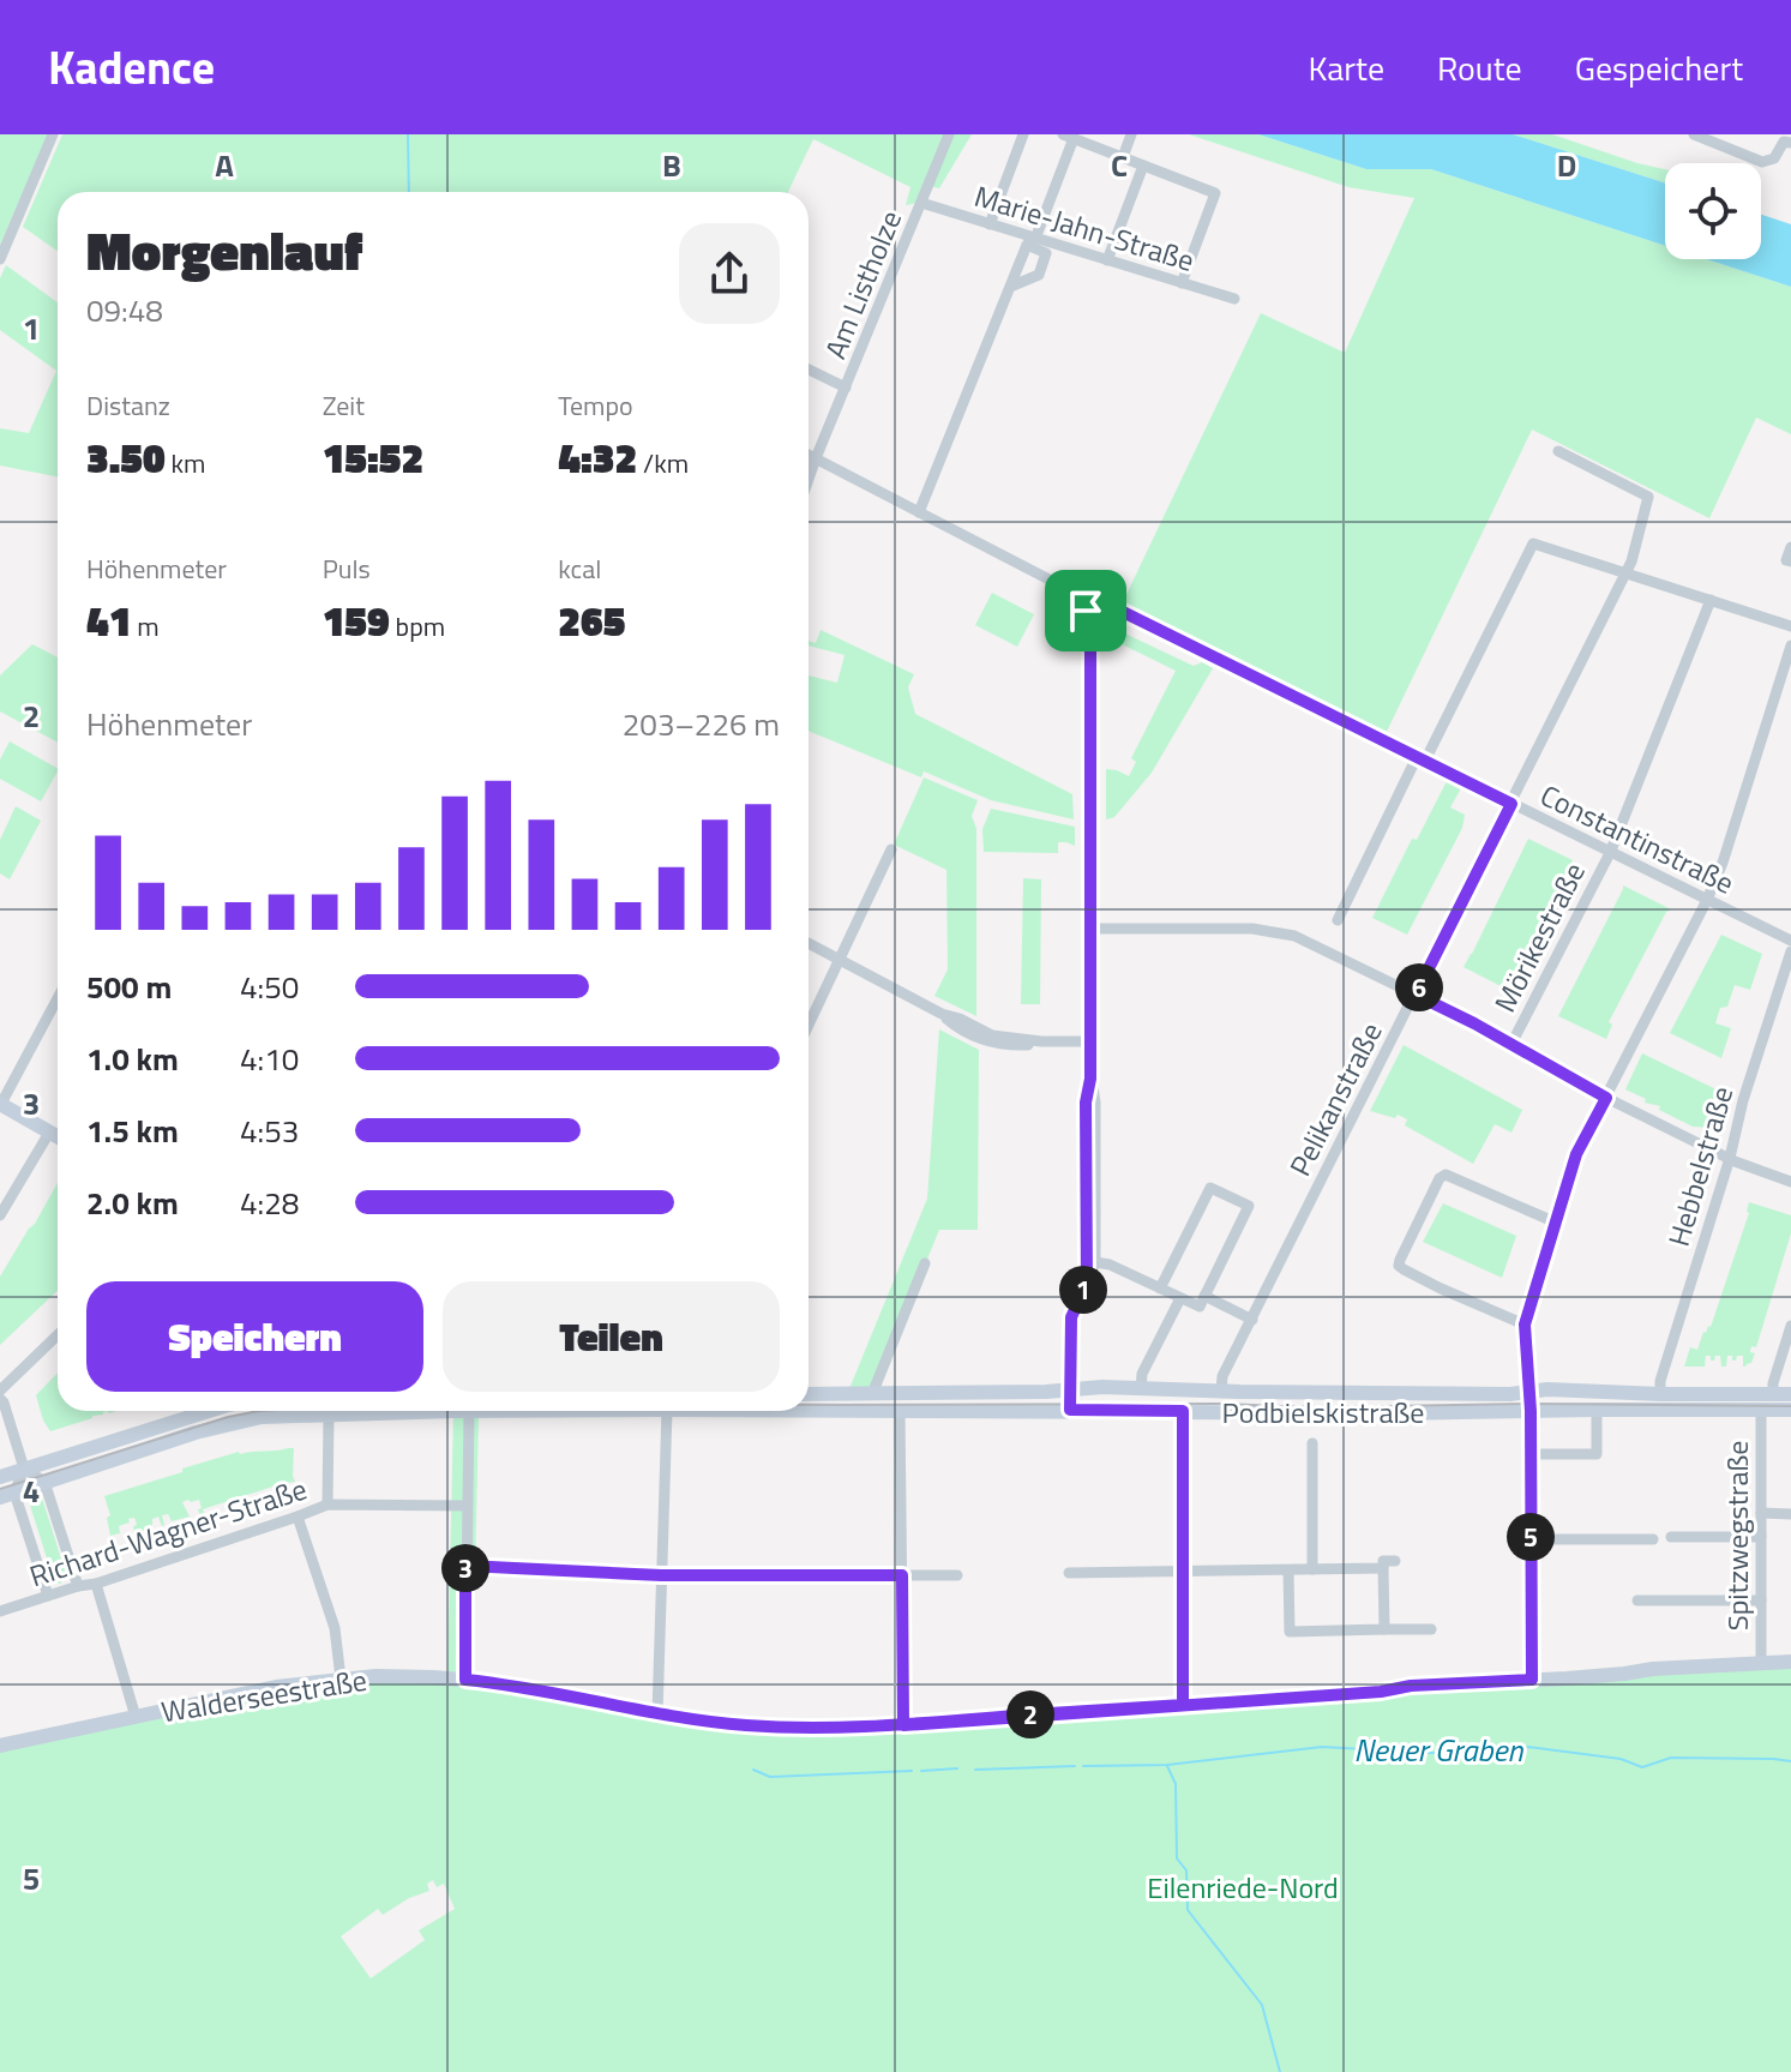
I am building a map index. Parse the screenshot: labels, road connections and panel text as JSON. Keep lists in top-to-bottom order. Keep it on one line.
{"streets":{"main road":["Podbielskistraße","Walderseestraße"],"street":["Marie-Jahn-Straße","Am Listholze","Constantinstraße","Mörikestraße","Pelikanstraße","Hebbelstraße","Richard-Wagner-Straße","Spitzwegstraße"]},"crossings":[["Marie-Jahn-Straße","Am Listholze"],["Constantinstraße","Mörikestraße"],["Constantinstraße","Pelikanstraße"],["Pelikanstraße","Podbielskistraße"],["Hebbelstraße","Podbielskistraße"],["Podbielskistraße","Spitzwegstraße"],["Spitzwegstraße","Walderseestraße"]],"water":["Neuer Graben"],"parks":["Eilenriede-Nord"],"page":{"header":"Kadence","nav":["Karte","Route","Gespeichert"],"heading":["Morgenlauf","09:48"],"stats":[["Distanz","3.50 km"],["Zeit","15:52"],["Tempo","4:32 /km"],["Höhenmeter","41 m"],["Puls","159 bpm"],["kcal","265"]],"chart":["Höhenmeter","203–226 m"],"list":[{"name":"500 m","note":"4:50"},{"name":"1.0 km","note":"4:10"},{"name":"1.5 km","note":"4:53"},{"name":"2.0 km","note":"4:28"}],"pins":["6","1","5","3","2"],"buttons":["Speichern","Teilen"]},"grid":{"columns":["A","B","C","D"],"rows":["1","2","3","4","5"]}}
